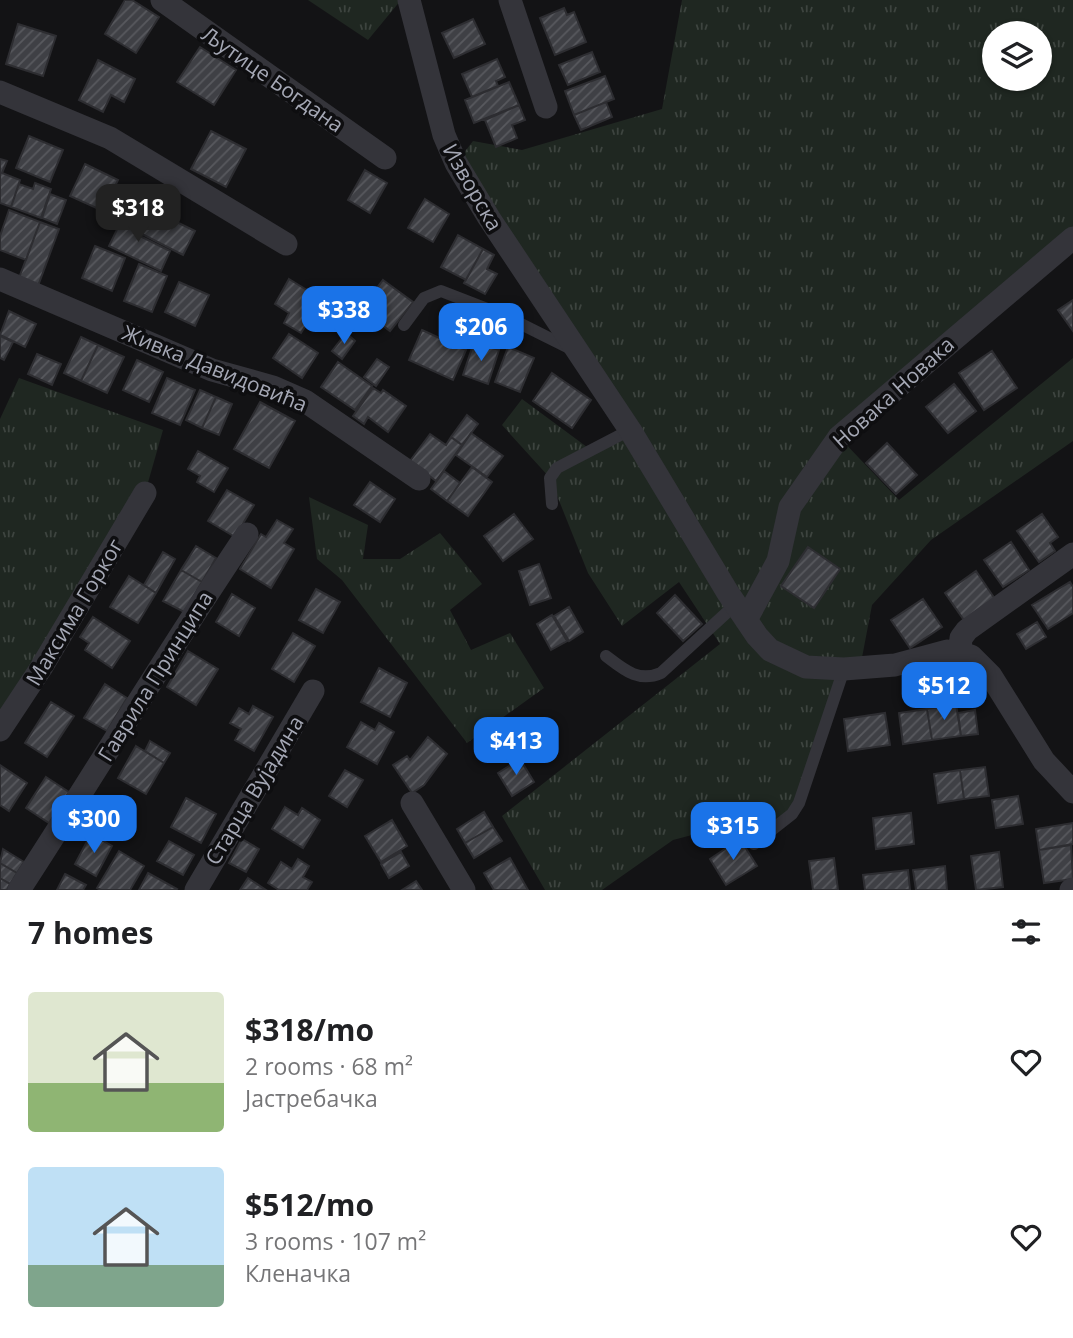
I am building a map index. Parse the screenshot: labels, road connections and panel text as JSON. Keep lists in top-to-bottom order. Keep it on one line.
{"streets":{"street":["Љутице Богдана","Изворска","Живка Давидовића","Новака Новака","Максима Горког","Гаврила Принципа","Старца Вујадина"]},"crossings":[["Изворска","Новака Новака"]],"page":{"price":["$318","$338","$206","$512","$413","$300","$315"],"heading":"7 homes","list":[{"name":"$318/mo","note":"2 rooms · 68 m² · Јастребачка"},{"name":"$512/mo","note":"3 rooms · 107 m² · Кленачка"}]}}
